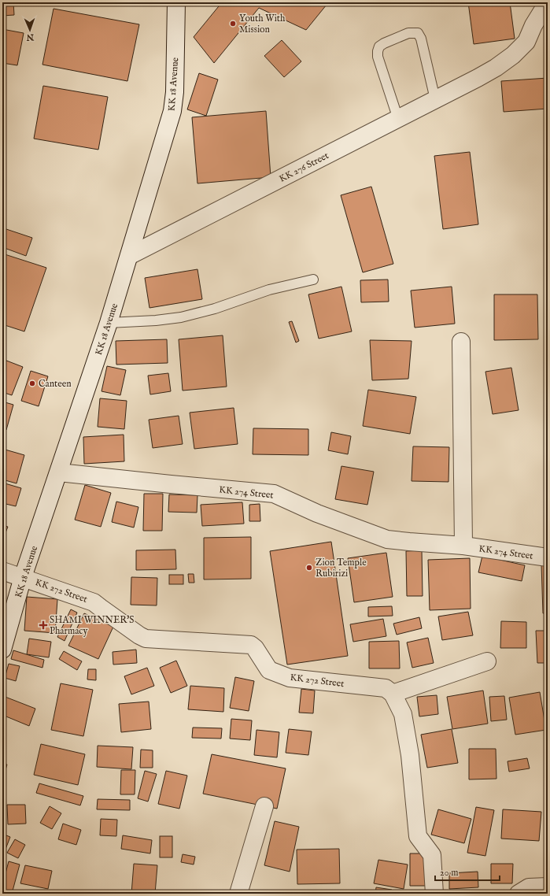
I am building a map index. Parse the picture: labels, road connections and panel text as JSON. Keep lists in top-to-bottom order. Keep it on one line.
{"streets":{"street":["KK 18 Avenue","KK 276 Street","KK 274 Street","KK 272 Street"]},"crossings":[["KK 18 Avenue","KK 276 Street"],["KK 18 Avenue","KK 274 Street"],["KK 18 Avenue","KK 272 Street"]],"places":{"other":["Youth With Mission","Canteen","Zion Temple Rubirizi"],"health":["SHAMI WINNER'S Pharmacy"]},"scale_bar":"20 m","north":"bottom"}
